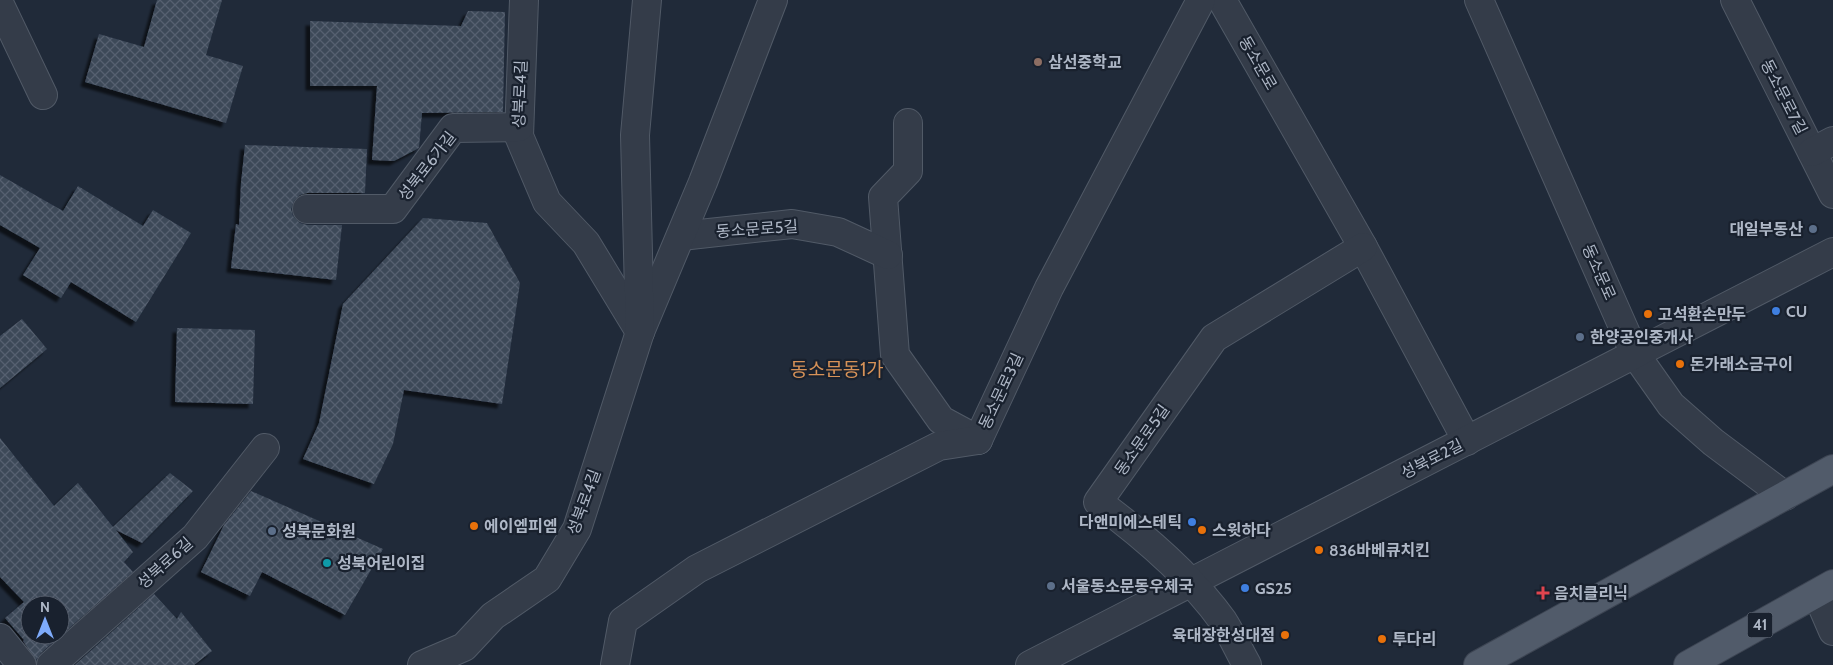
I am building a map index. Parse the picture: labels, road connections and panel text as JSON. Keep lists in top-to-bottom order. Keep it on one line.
{"streets":{"main road":["41"],"street":["동소문로","성북로4길","동소문로7길","성북로6가길","동소문로5길","동소문로3길","성북로2길","성북로6길"]},"crossings":[["동소문로","동소문로5길"],["동소문로","성북로2길"],["성북로4길","성북로6가길"],["동소문로5길","성북로2길"]],"districts":["동소문동1가"],"places":{"other":["삼선중학교","대일부동산","CU","고석환손만두","한양공인중개사","돈가래소금구이","다앤미에스테틱","에이엠피엠","스윗하다","성북문화원","836바베큐치킨","성북어린이집","서울동소문동우체국","GS25","육대장한성대점","투다리"],"health":["음치클리닉"]},"north":"top"}
